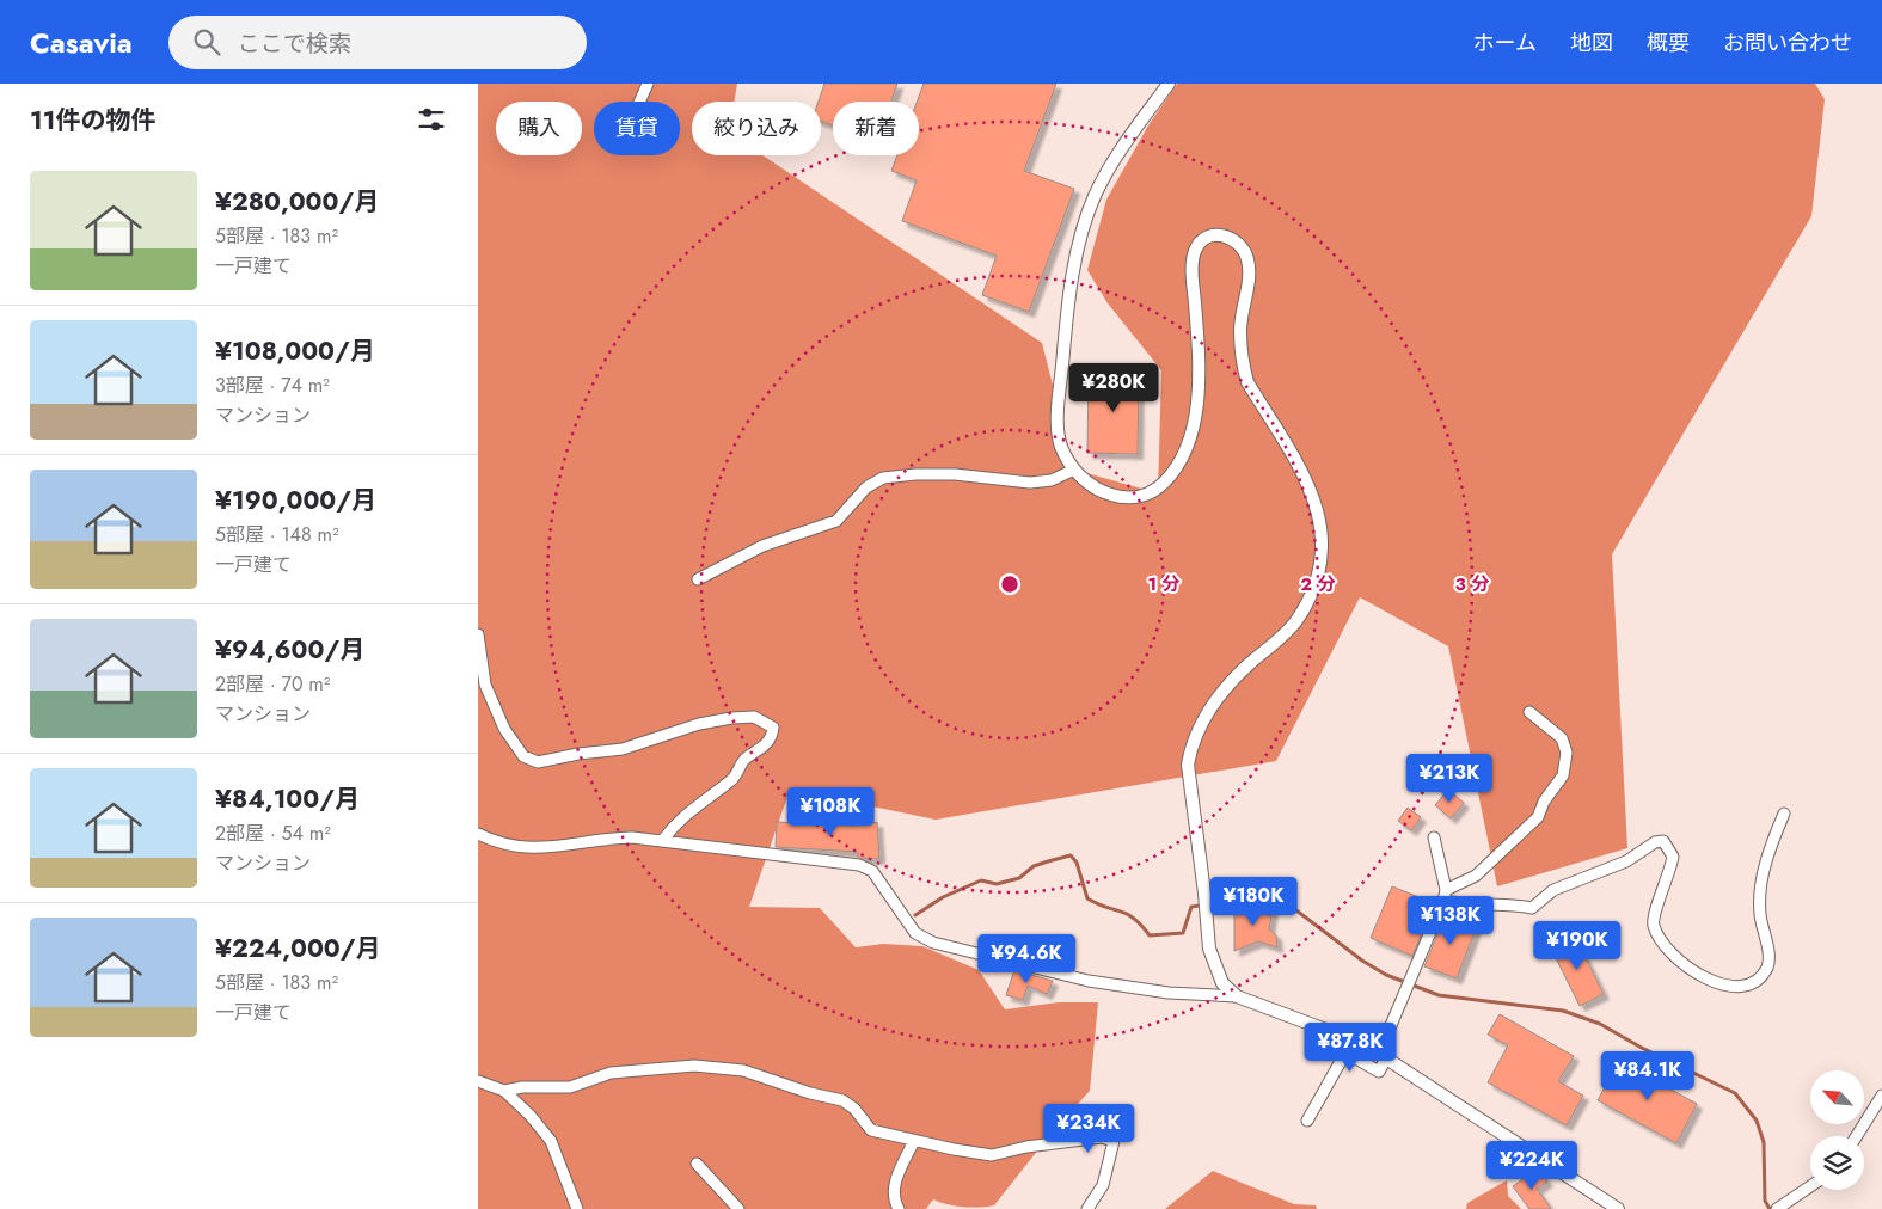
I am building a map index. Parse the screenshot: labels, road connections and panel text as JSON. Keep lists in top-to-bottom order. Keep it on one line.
{"north":"top left","page":{"header":"Casavia","search":"ここで検索","nav":["ホーム","地図","概要","お問い合わせ"],"heading":"11件の物件","chip":["購入","賃貸","絞り込み","新着"],"list":[{"name":"¥280,000/月","note":"5部屋 · 183 m² · 一戸建て"},{"name":"¥108,000/月","note":"3部屋 · 74 m² · マンション"},{"name":"¥190,000/月","note":"5部屋 · 148 m² · 一戸建て"},{"name":"¥94,600/月","note":"2部屋 · 70 m² · マンション"},{"name":"¥84,100/月","note":"2部屋 · 54 m² · マンション"},{"name":"¥224,000/月","note":"5部屋 · 183 m² · 一戸建て"}],"price":["¥280K","¥213K","¥108K","¥180K","¥138K","¥190K","¥94.6K","¥87.8K","¥84.1K","¥234K","¥224K"]},"rings":["1 分","2 分","3 分"]}
